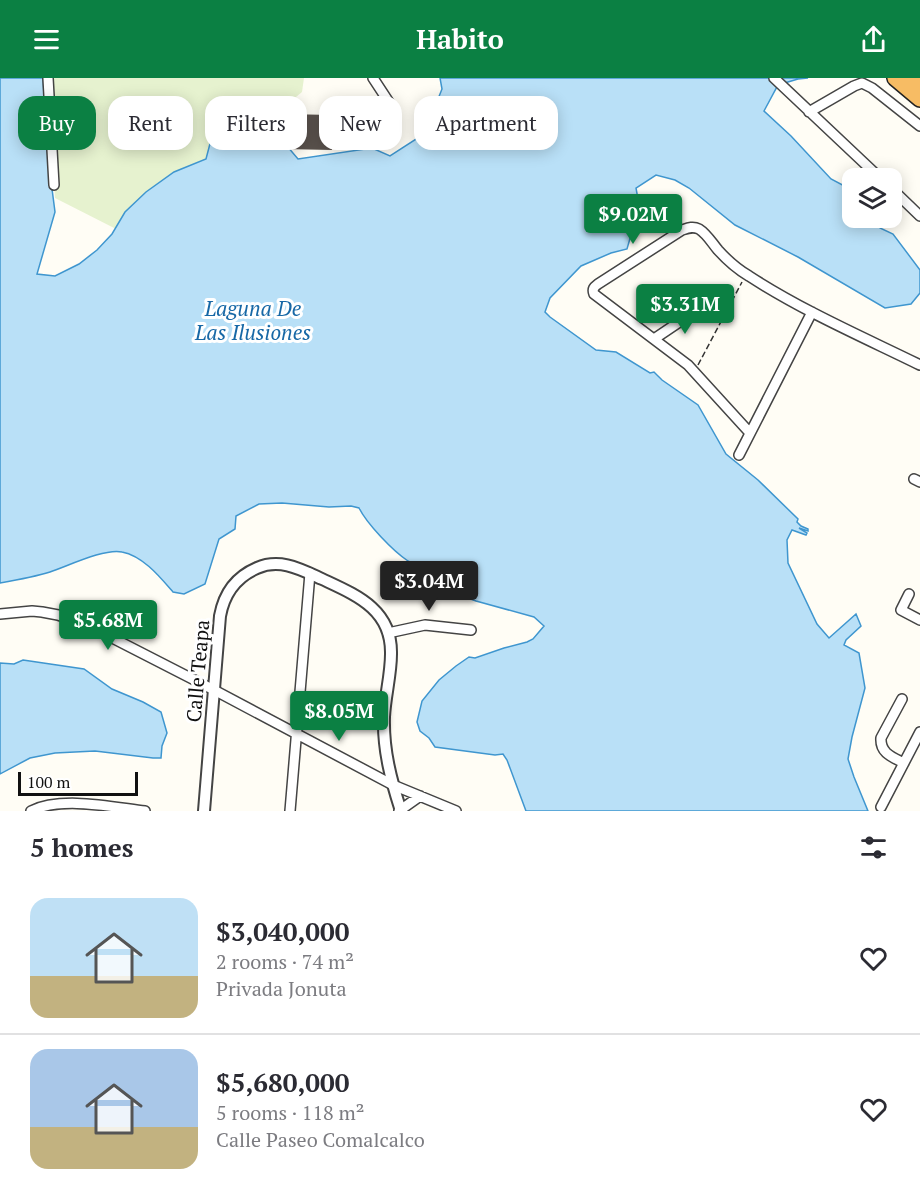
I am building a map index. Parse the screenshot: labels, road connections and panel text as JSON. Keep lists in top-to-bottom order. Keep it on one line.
{"streets":{"street":["Calle Teapa"]},"water":["Laguna De Las Ilusiones"],"scale_bar":"100 m","page":{"header":"Habito","chip":["Buy","Rent","Filters","New","Apartment"],"price":["$9.02M","$3.31M","$3.04M","$5.68M","$8.05M"],"scale":"100 m","heading":"5 homes","list":[{"name":"$3,040,000","note":"2 rooms · 74 m² · Privada Jonuta"},{"name":"$5,680,000","note":"5 rooms · 118 m² · Calle Paseo Comalcalco"}]}}
